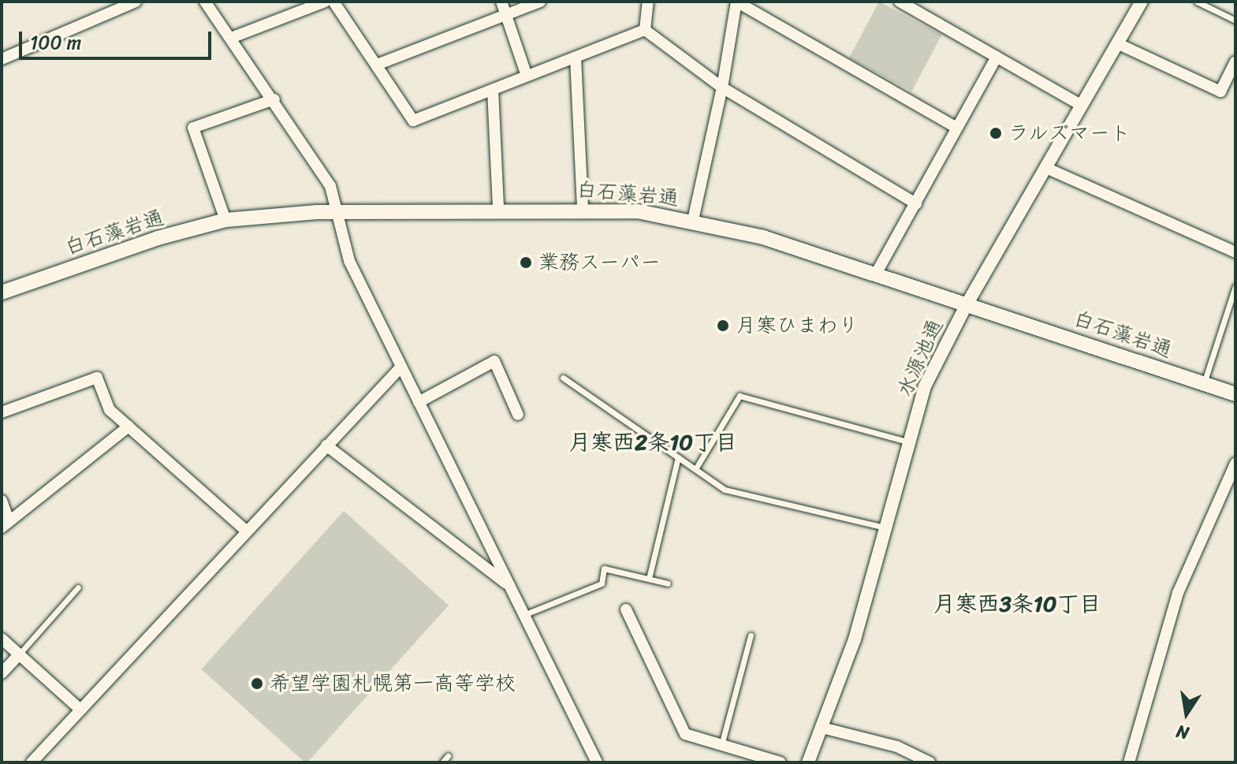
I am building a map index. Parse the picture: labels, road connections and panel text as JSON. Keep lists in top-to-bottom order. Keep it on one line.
{"streets":{"main road":["白石藻岩通"],"street":["水源池通"]},"crossings":[["白石藻岩通","水源池通"]],"districts":["月寒西2条10丁目","月寒西3条10丁目"],"places":["ラルズマート","業務スーパー","月寒ひまわり","希望学園札幌第一高等学校"],"scale_bar":"100 m","north":"bottom"}
